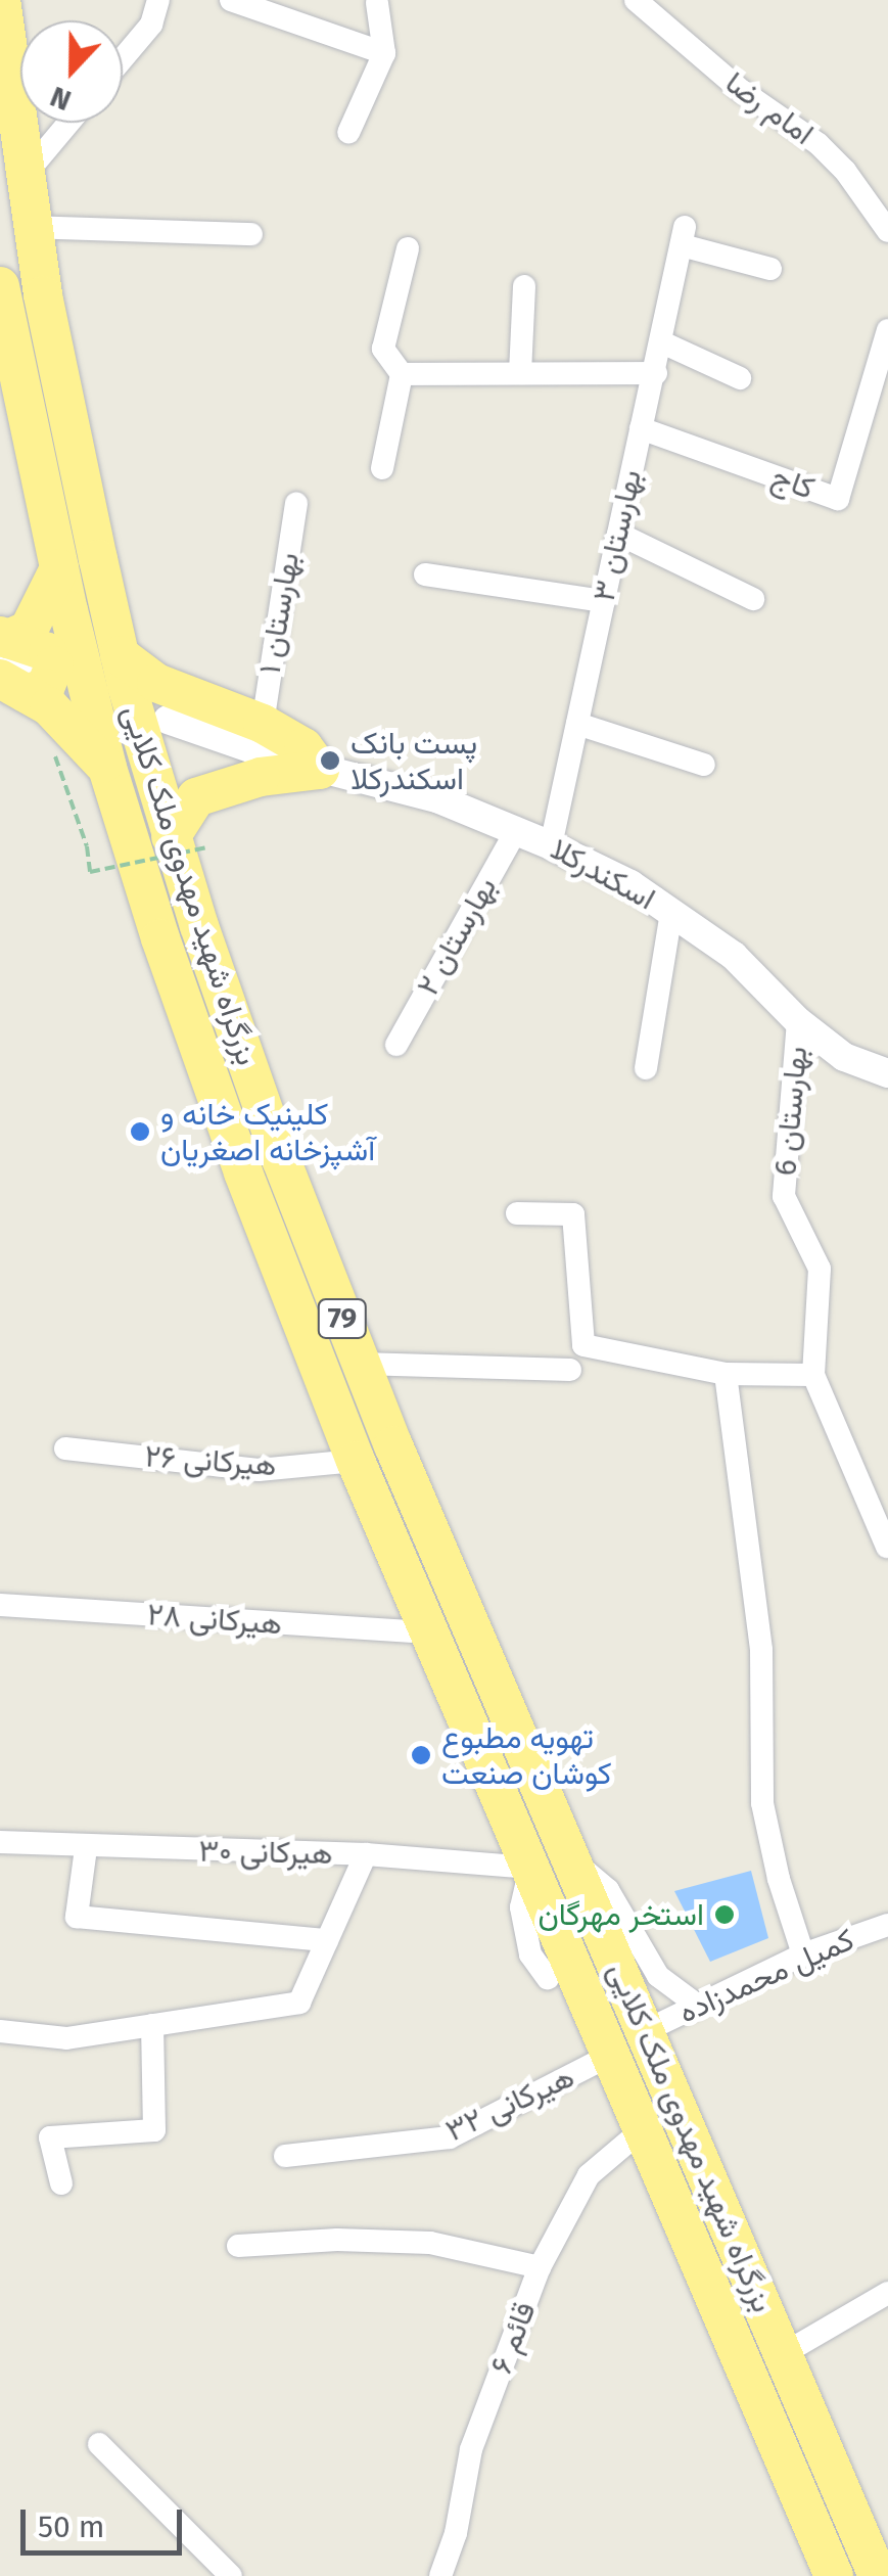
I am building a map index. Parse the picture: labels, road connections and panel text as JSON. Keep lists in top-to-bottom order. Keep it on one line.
{"streets":{"highway":["بزرگراه شهید مهدوی ملک کلایی","79"],"street":["امام رضا","کاج","بهارستان ۳","بهارستان ۱","اسکندرکلا","بهارستان ۲","بهارستان 6","هیرکانی ۲۶","هیرکانی ۲۸","هیرکانی ۳۰","کمیل محمدزاده","هیرکانی ۳۲","قائم ۶"]},"crossings":[["کاج","بهارستان ۳"],["بهارستان ۳","اسکندرکلا"],["اسکندرکلا","بهارستان ۲"],["اسکندرکلا","بهارستان 6"],["بزرگراه شهید مهدوی ملک کلایی","هیرکانی ۲۶"],["بزرگراه شهید مهدوی ملک کلایی","هیرکانی ۲۸"],["بزرگراه شهید مهدوی ملک کلایی","هیرکانی ۳۰"],["بزرگراه شهید مهدوی ملک کلایی","کمیل محمدزاده"],["بزرگراه شهید مهدوی ملک کلایی","هیرکانی ۳۲"],["بزرگراه شهید مهدوی ملک کلایی","قائم ۶"]],"places":["پست بانک اسکندرکلا","کلینیک خانه و آشپزخانه اصغریان","تهویه مطبوع کوشان صنعت","استخر مهرگان"],"scale_bar":"50 m","north":"bottom"}
